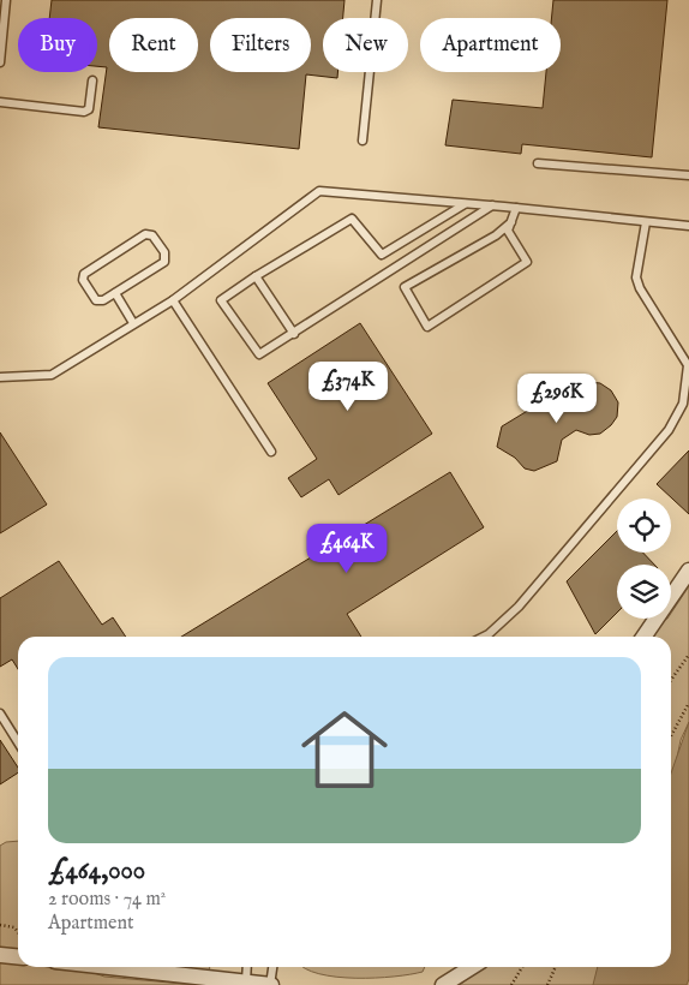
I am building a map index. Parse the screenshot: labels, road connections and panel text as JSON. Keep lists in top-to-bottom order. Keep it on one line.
{"page":{"chip":["Buy","Rent","Filters","New","Apartment"],"price":["£374K","£296K","£464K"],"list":[{"name":"£464,000","note":"2 rooms · 74 m² · Apartment"}]}}
